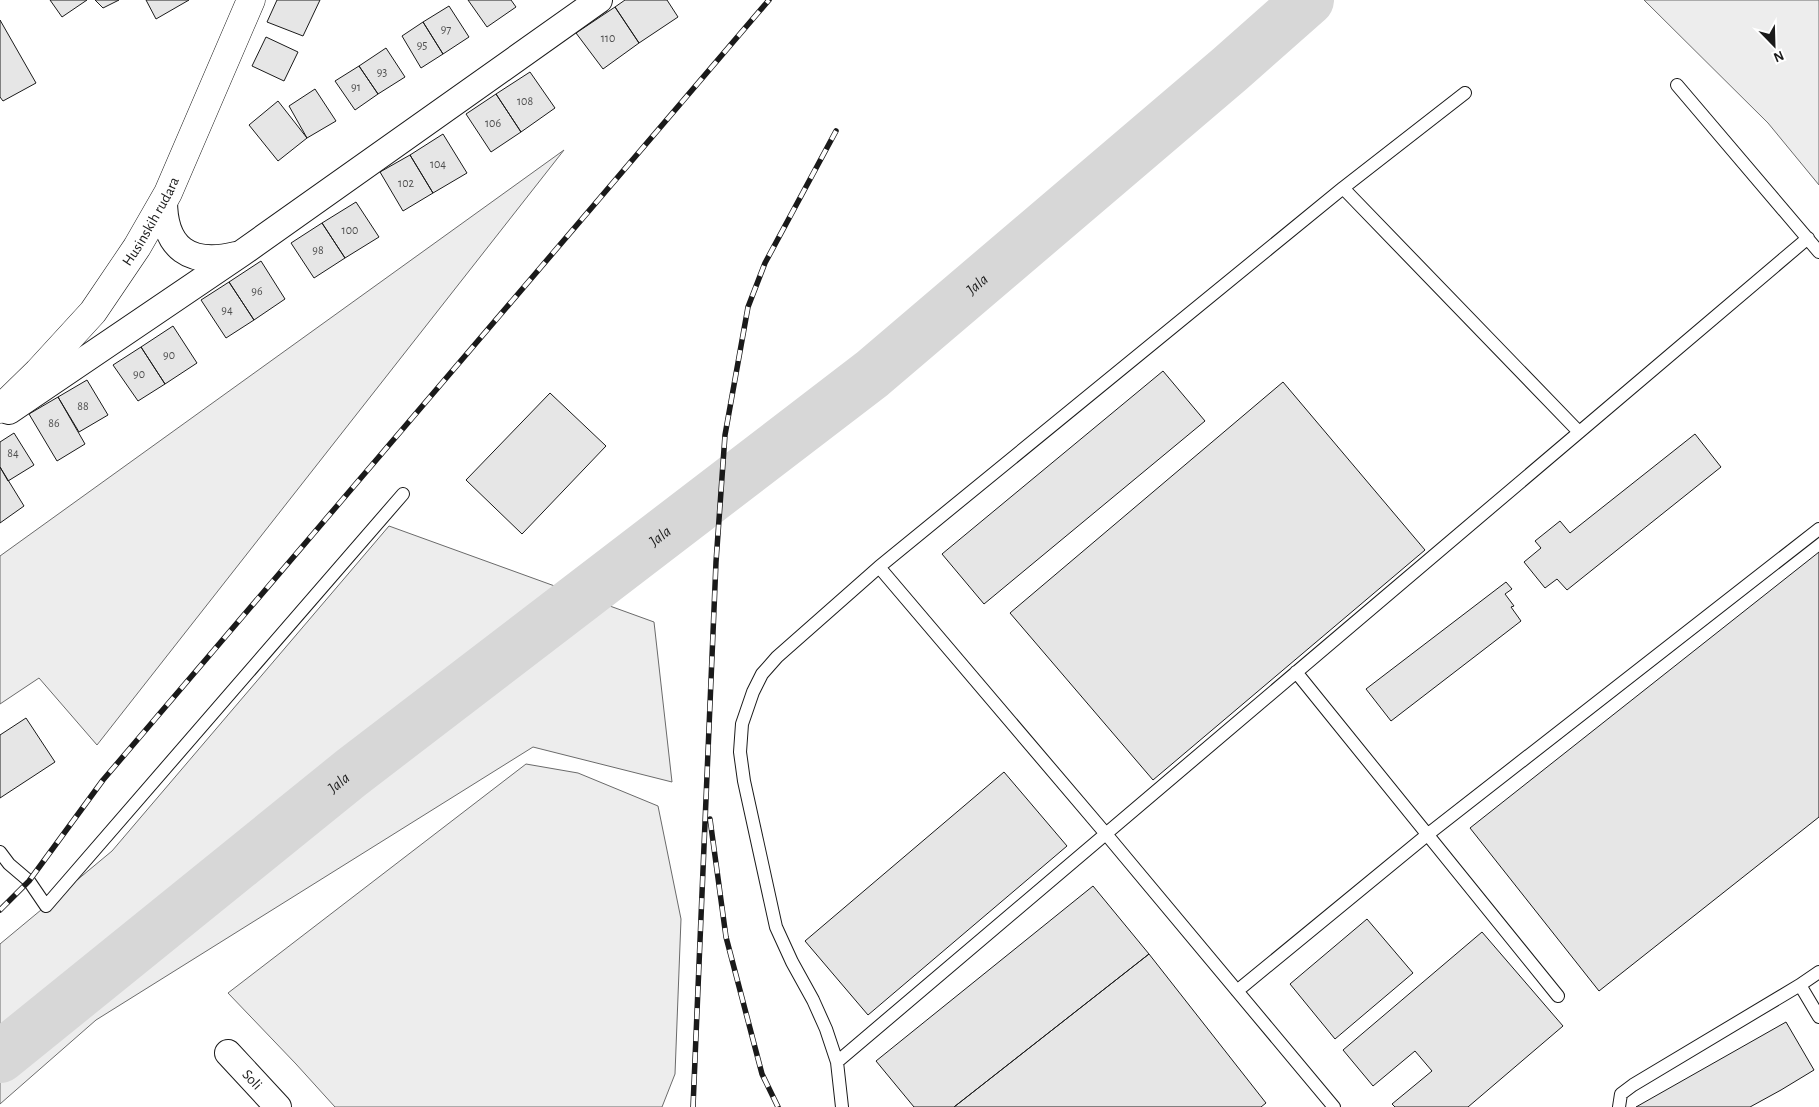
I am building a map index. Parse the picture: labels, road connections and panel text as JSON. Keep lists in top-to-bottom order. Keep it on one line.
{"streets":{"main road":["Husinskih rudara"],"street":["Soli"]},"water":["Jala"],"house_numbers":["97","110","95","93","91","108","106","104","102","100","98","96","94","90","90","88","86","84"],"north":"bottom right"}
